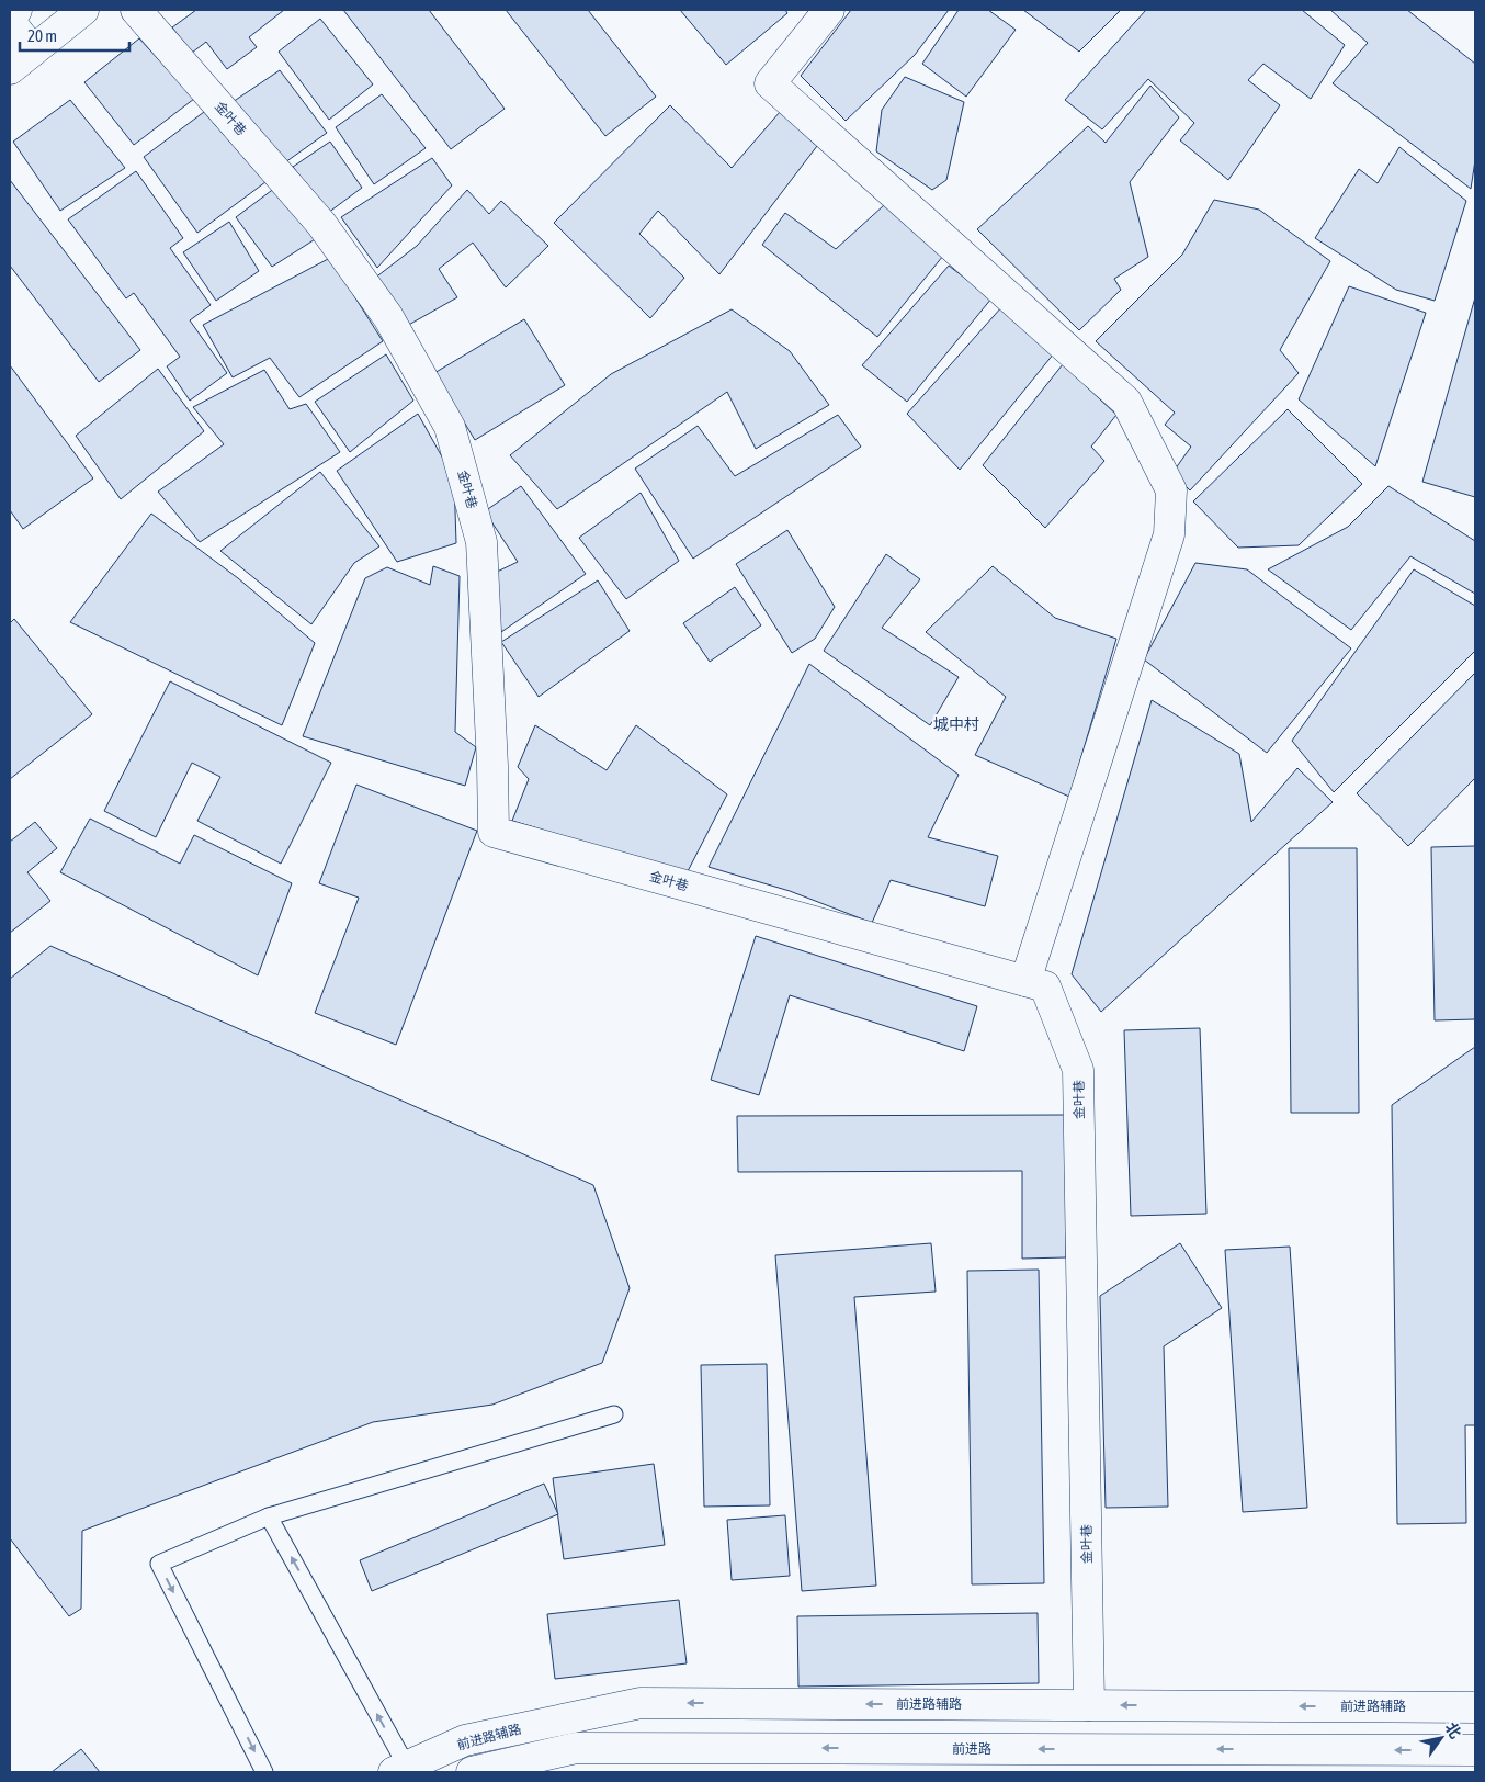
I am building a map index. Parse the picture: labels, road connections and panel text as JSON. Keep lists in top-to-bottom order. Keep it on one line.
{"streets":{"street":["金叶巷","前进路辅路","前进路"]},"crossings":[["金叶巷","前进路辅路"]],"one_way":["前进路辅路","前进路"],"districts":["城中村"],"scale_bar":"20 m","north":"top right"}
